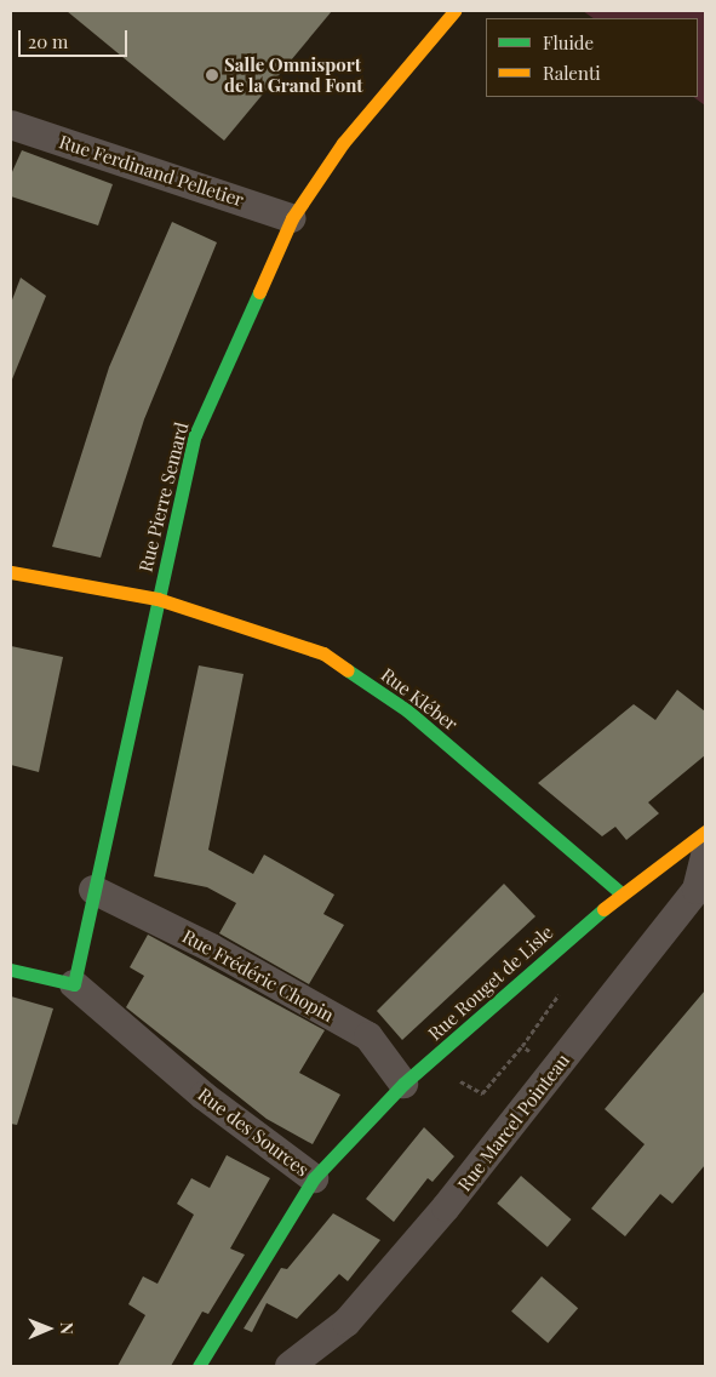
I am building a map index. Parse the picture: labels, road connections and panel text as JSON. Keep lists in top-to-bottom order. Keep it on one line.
{"streets":{"street":["Rue Ferdinand Pelletier","Rue Pierre Semard","Rue Kléber","Rue Frédéric Chopin","Rue Rouget de Lisle","Rue Marcel Pointeau","Rue des Sources"]},"crossings":[["Rue Ferdinand Pelletier","Rue Pierre Semard"],["Rue Pierre Semard","Rue Kléber"],["Rue Pierre Semard","Rue Frédéric Chopin"],["Rue Pierre Semard","Rue des Sources"],["Rue Kléber","Rue Rouget de Lisle"],["Rue Frédéric Chopin","Rue Rouget de Lisle"],["Rue Rouget de Lisle","Rue des Sources"]],"places":["Salle Omnisport de la Grand Font"],"legend":["Fluide","Ralenti"],"scale_bar":"20 m","north":"right"}
